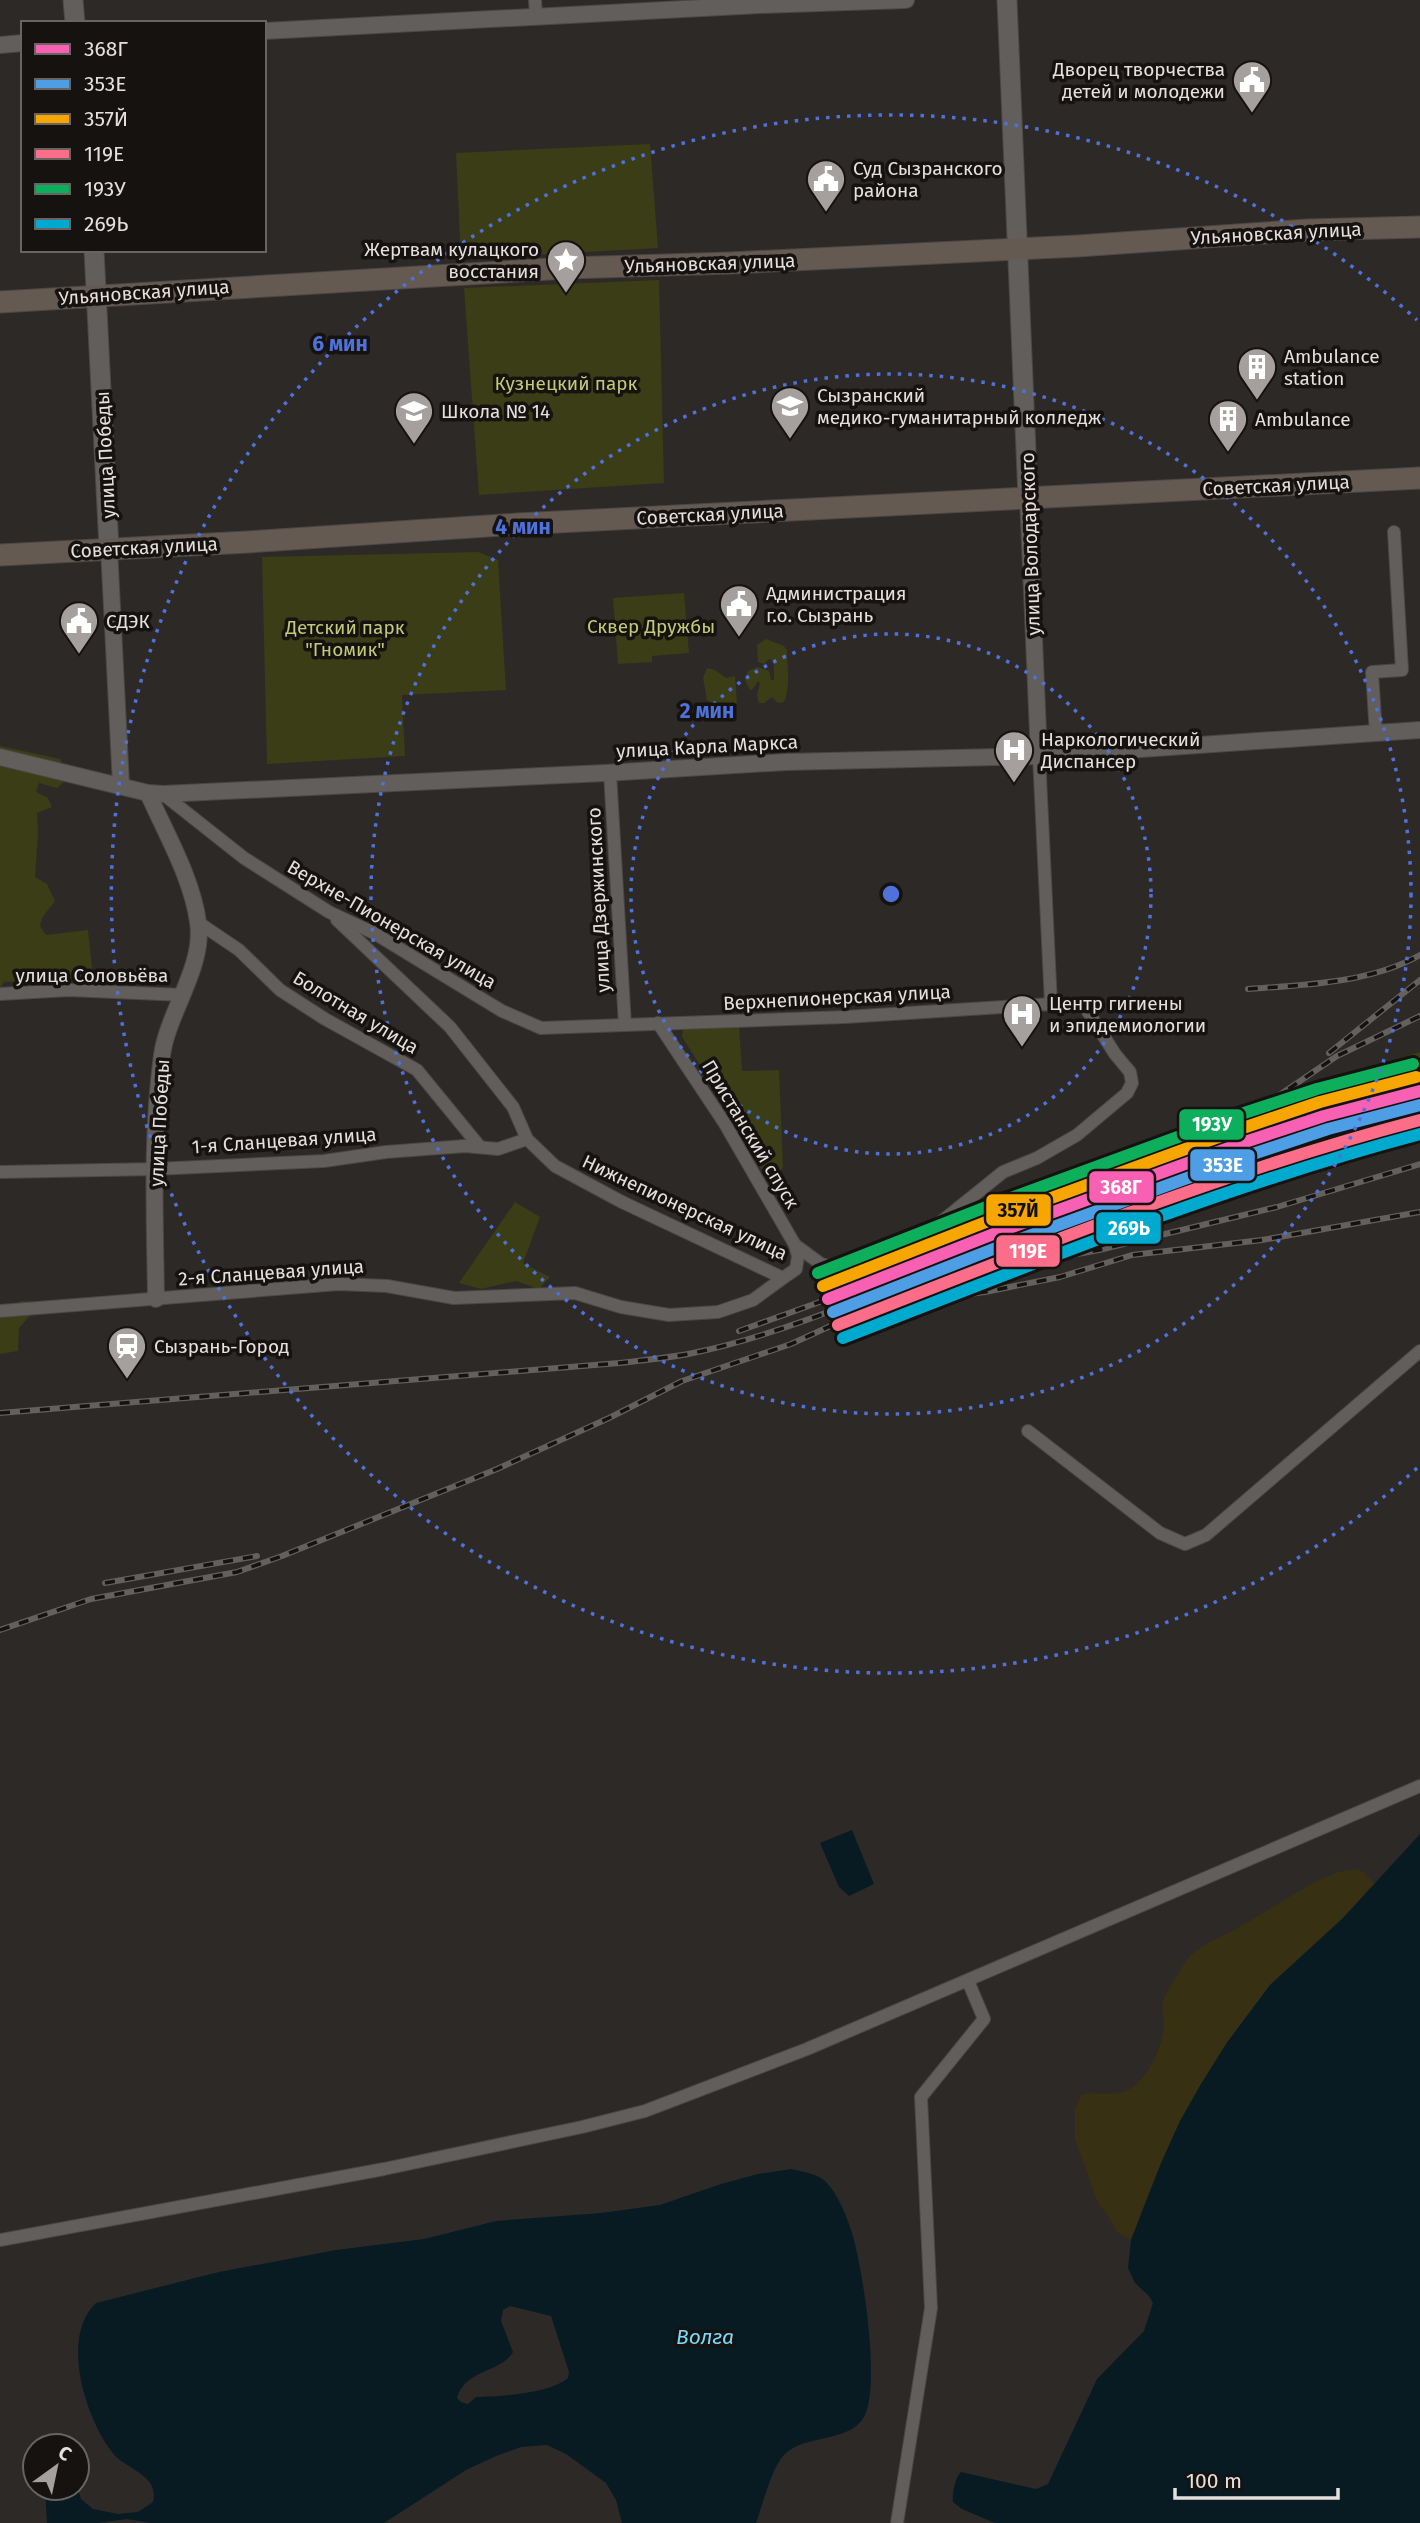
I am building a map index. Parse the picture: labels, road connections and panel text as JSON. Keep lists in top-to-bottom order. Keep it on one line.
{"streets":{"main road":["Ульяновская улица","улица Победы","Советская улица","улица Володарского"],"street":["улица Карла Маркса","улица Дзержинского","Верхне-Пионерская улица","улица Соловьёва","Верхнепионерская улица","Болотная улица","Пристанский спуск","1-я Сланцевая улица","Нижнепионерская улица","2-я Сланцевая улица"]},"crossings":[["Ульяновская улица","улица Победы"],["Ульяновская улица","улица Володарского"],["улица Победы","Советская улица"],["улица Победы","улица Карла Маркса"],["улица Победы","Верхне-Пионерская улица"],["улица Победы","улица Соловьёва"],["улица Победы","Болотная улица"],["улица Победы","1-я Сланцевая улица"],["улица Победы","2-я Сланцевая улица"],["Советская улица","улица Володарского"],["улица Володарского","улица Карла Маркса"],["улица Володарского","Верхнепионерская улица"],["улица Карла Маркса","улица Дзержинского"],["улица Карла Маркса","Верхне-Пионерская улица"],["улица Дзержинского","Верхне-Пионерская улица"],["улица Дзержинского","Верхнепионерская улица"],["Верхне-Пионерская улица","Верхнепионерская улица"],["Верхнепионерская улица","Пристанский спуск"],["Болотная улица","1-я Сланцевая улица"],["Пристанский спуск","Нижнепионерская улица"],["1-я Сланцевая улица","Нижнепионерская улица"],["Нижнепионерская улица","2-я Сланцевая улица"]],"water":["Волга"],"parks":["Кузнецкий парк","Сквер Дружбы","Детский парк \"Гномик\""],"places":{"public building":["Дворец творчества детей и молодежи","Суд Сызранского района","Администрация г.о. Сызрань","СДЭК"],"place":["Жертвам кулацкого восстания"],"building":["Ambulance station","Ambulance"],"school or university":["Сызранский медико-гуманитарный колледж","Школа № 14"],"hospital":["Наркологический Диспансер","Центр гигиены и эпидемиологии"],"station":["Сызрань-Город"]},"lines":["transit line 193У","transit line 357Й","transit line 368Г","transit line 353Е","transit line 119Е","transit line 269Ь"],"legend":["368Г","353Е","357Й","119Е","193У","269Ь"],"scale_bar":"100 m","north":"top right","rings":["6 мин","4 мин","2 мин"]}
